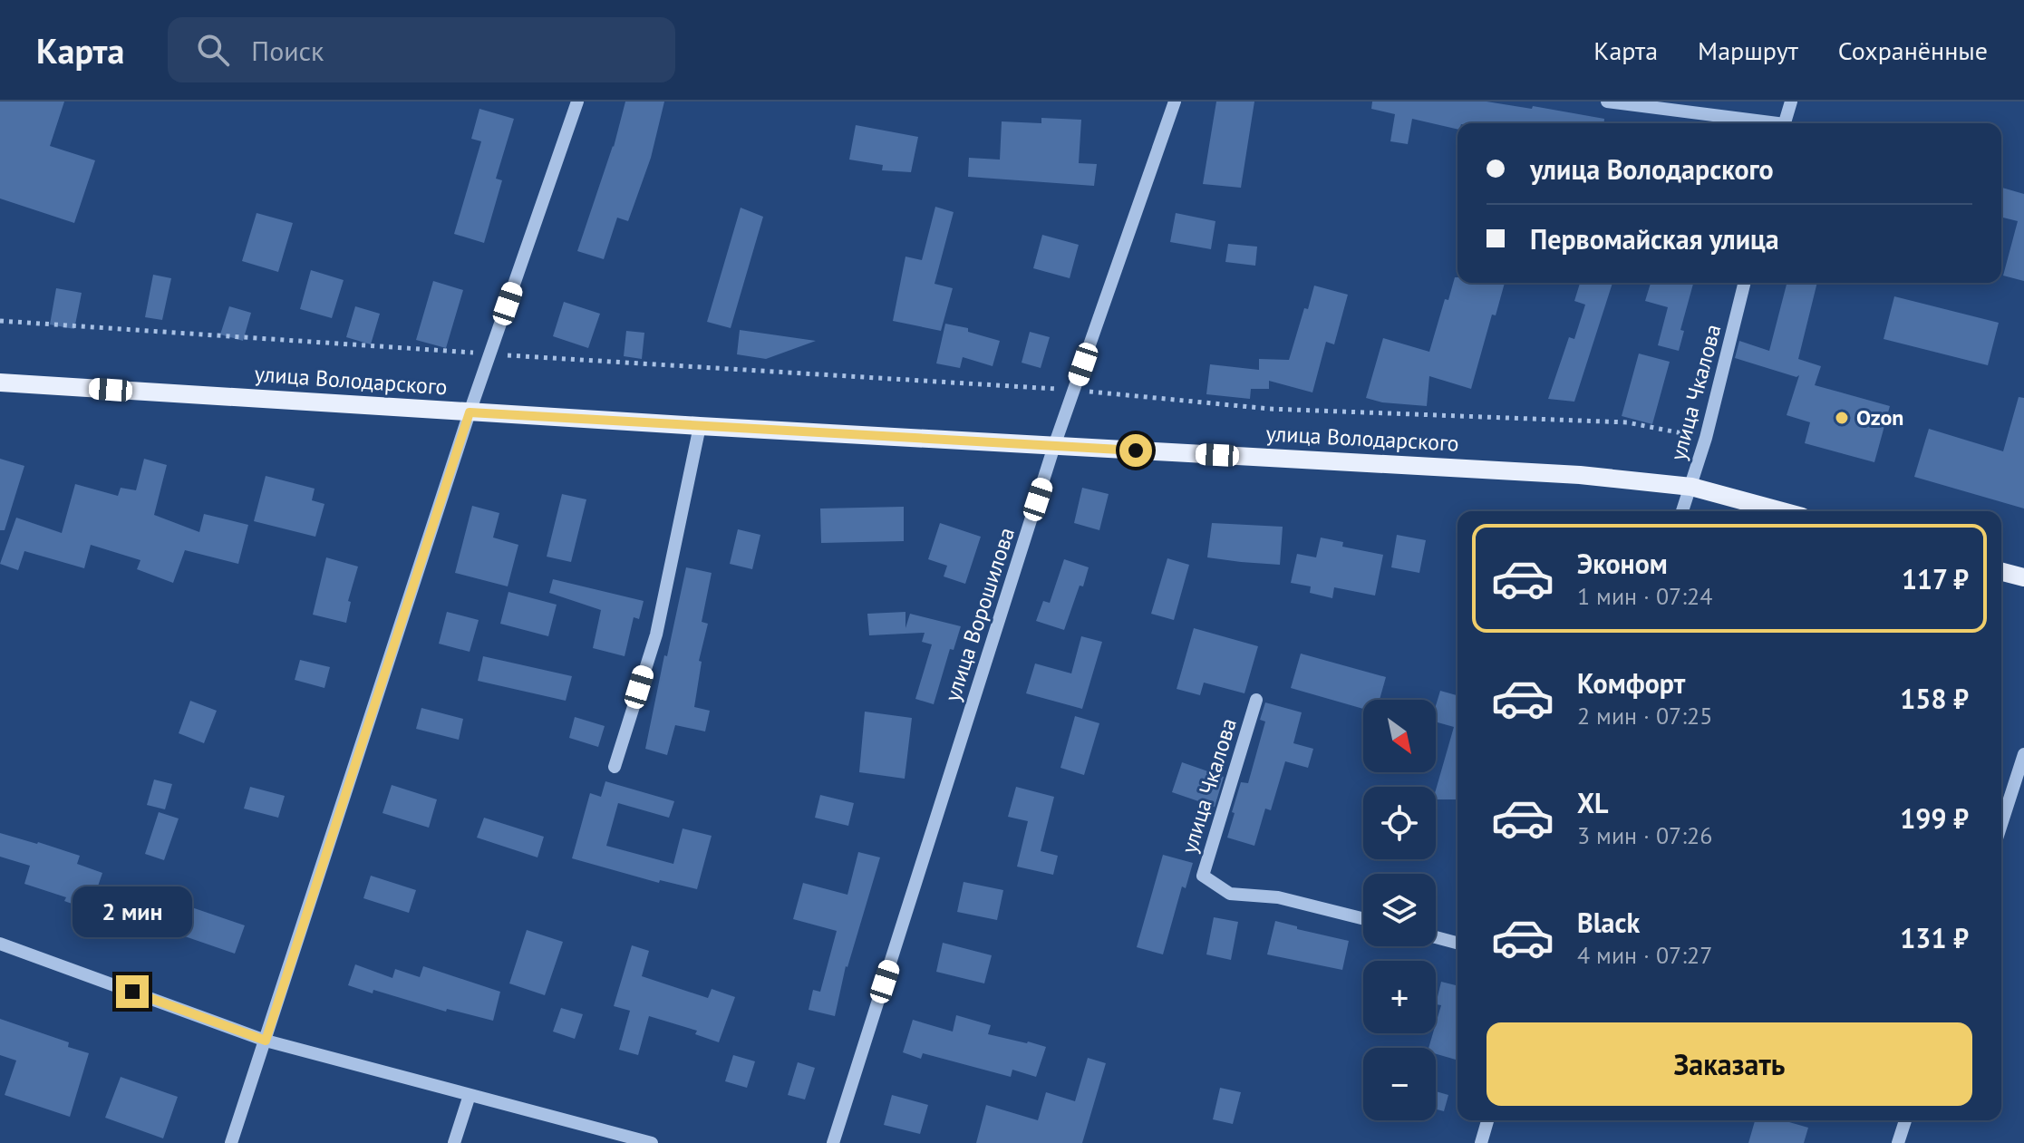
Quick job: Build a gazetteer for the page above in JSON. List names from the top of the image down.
{
  "streets": {
    "main road": ["улица Володарского"],
    "street": ["улица Чкалова", "улица Ворошилова"]
  },
  "crossings": [
    ["улица Володарского", "улица Чкалова"],
    ["улица Володарского", "улица Ворошилова"]
  ],
  "places": ["Ozon"],
  "north": "bottom right",
  "page": {
    "header": "Карта",
    "search": "Поиск",
    "nav": ["Карта", "Маршрут", "Сохранённые"],
    "banner": ["улица Володарского", "Первомайская улица"],
    "list": [
      {
        "name": "Эконом",
        "note": "1 мин · 07:24",
        "value": "117 ₽"
      },
      {
        "name": "Комфорт",
        "note": "2 мин · 07:25",
        "value": "158 ₽"
      },
      {
        "name": "XL",
        "note": "3 мин · 07:26",
        "value": "199 ₽"
      },
      {
        "name": "Black",
        "note": "4 мин · 07:27",
        "value": "131 ₽"
      }
    ],
    "map_buttons": ["+", "−"],
    "bubble": "2 мин",
    "buttons": "Заказать"
  }
}
